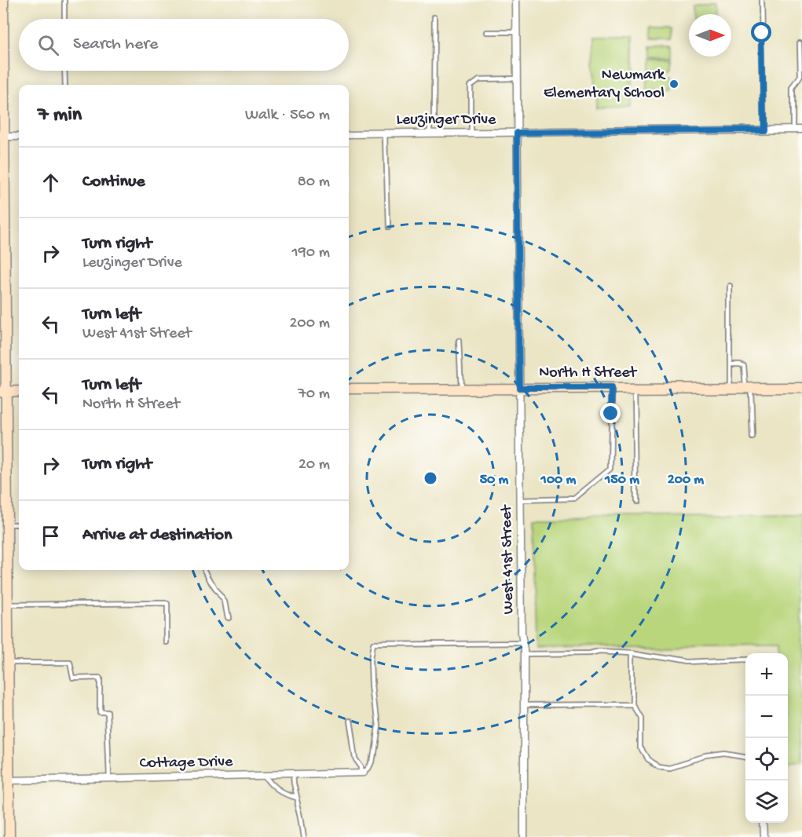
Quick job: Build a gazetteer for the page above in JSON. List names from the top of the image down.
{
  "streets": {
    "main road": ["North H Street"],
    "street": ["Leuzinger Drive", "West 41st Street", "Cottage Drive"]
  },
  "crossings": [
    ["Leuzinger Drive", "West 41st Street"],
    ["North H Street", "West 41st Street"]
  ],
  "places": ["Newmark Elementary School"],
  "north": "right",
  "page": {
    "search": "Search here",
    "heading": ["7 min", "Walk · 560 m"],
    "list": [
      ["Continue", "80 m"],
      ["Turn right", "Leuzinger Drive", "190 m"],
      ["Turn left", "West 41st Street", "200 m"],
      ["Turn left", "North H Street", "70 m"],
      ["Turn right", "20 m"],
      "Arrive at destination"
    ],
    "map_buttons": ["+", "−"]
  },
  "rings": [
    "50 m",
    "100 m",
    "150 m",
    "200 m"
  ]
}
